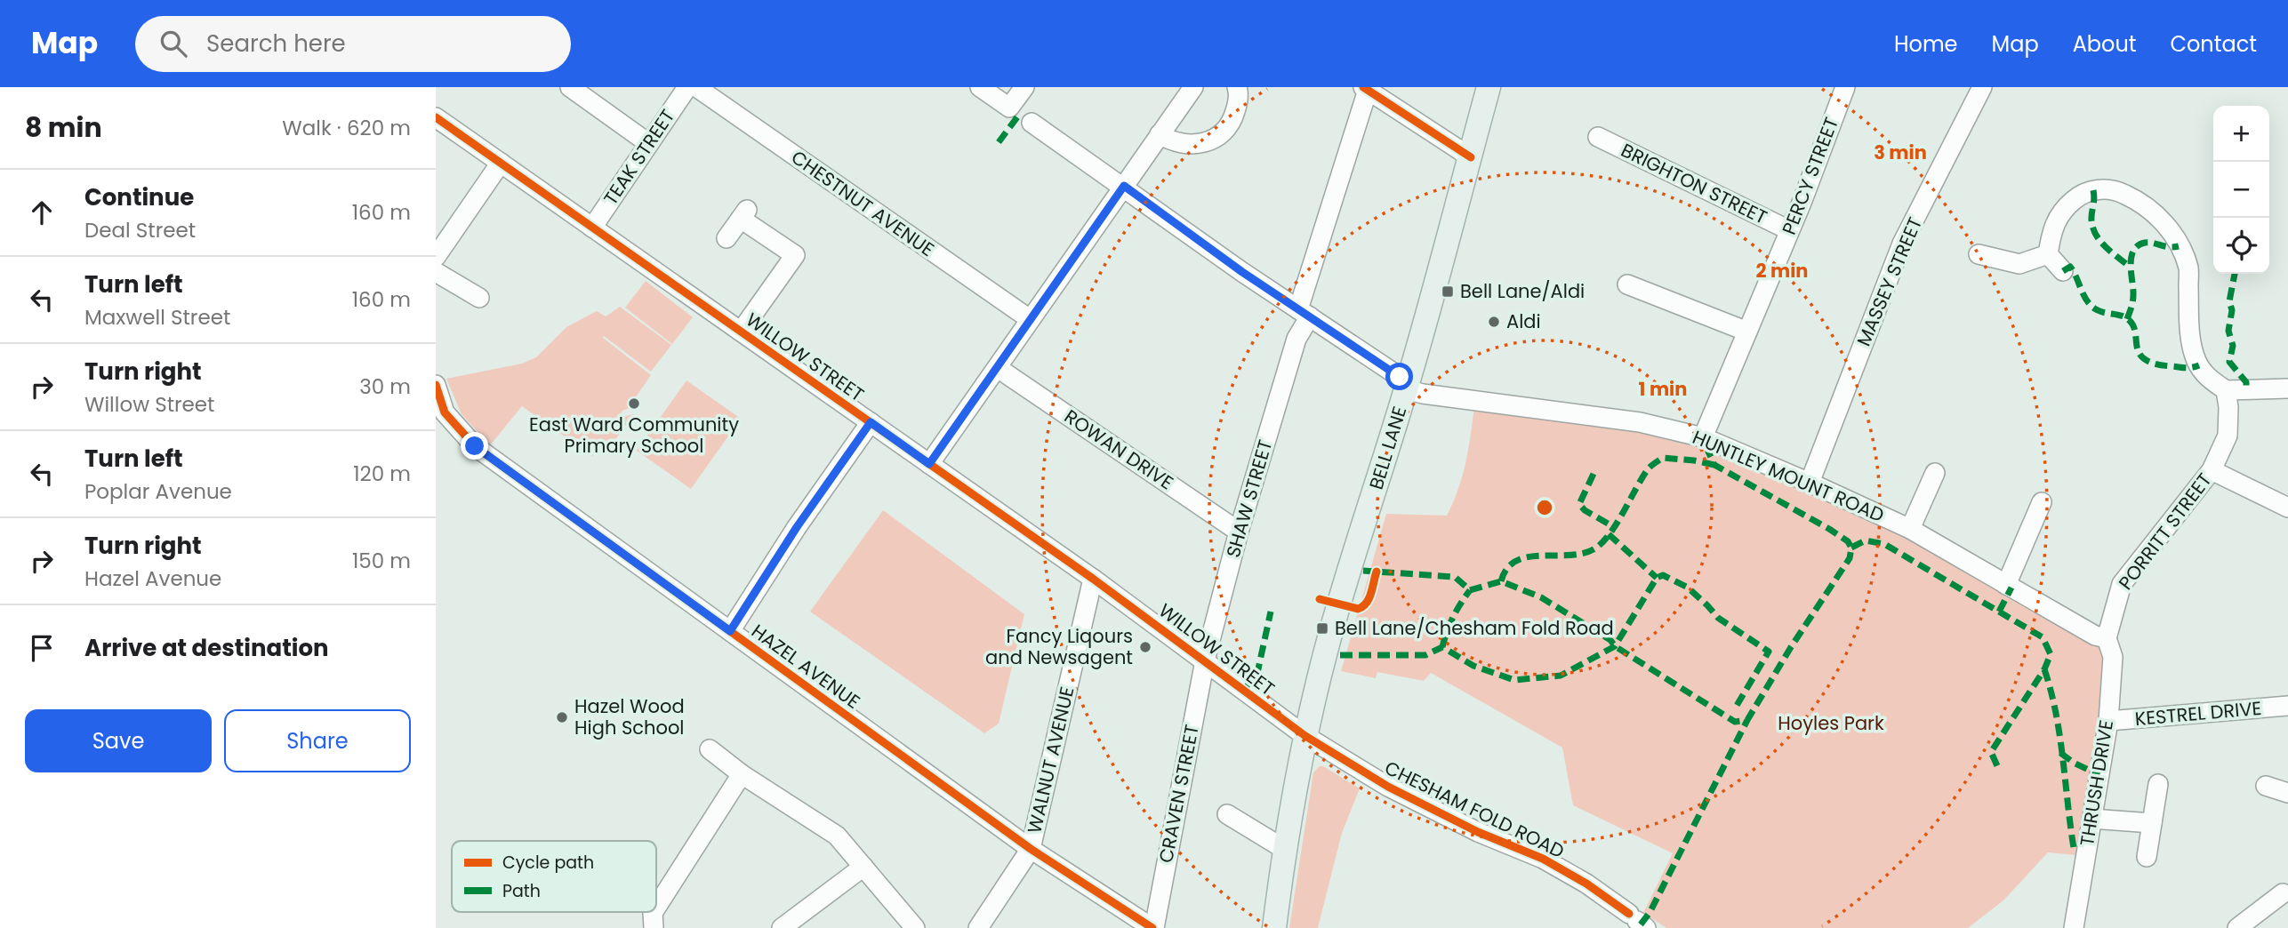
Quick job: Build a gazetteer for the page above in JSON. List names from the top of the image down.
{
  "streets": {
    "main road": ["BELL LANE"],
    "street": [
      "TEAK STREET",
      "PERCY STREET",
      "BRIGHTON STREET",
      "CHESTNUT AVENUE",
      "MASSEY STREET",
      "WILLOW STREET",
      "ROWAN DRIVE",
      "HUNTLEY MOUNT ROAD",
      "SHAW STREET",
      "PORRITT STREET",
      "HAZEL AVENUE",
      "KESTREL DRIVE",
      "WALNUT AVENUE",
      "THRUSH DRIVE",
      "CRAVEN STREET",
      "CHESHAM FOLD ROAD"
    ]
  },
  "crossings": [
    ["TEAK STREET", "WILLOW STREET"],
    ["PERCY STREET", "BRIGHTON STREET"],
    ["PERCY STREET", "HUNTLEY MOUNT ROAD"],
    ["MASSEY STREET", "HUNTLEY MOUNT ROAD"],
    ["WILLOW STREET", "BELL LANE"],
    ["WILLOW STREET", "SHAW STREET"],
    ["WILLOW STREET", "WALNUT AVENUE"],
    ["WILLOW STREET", "CRAVEN STREET"],
    ["WILLOW STREET", "CHESHAM FOLD ROAD"],
    ["BELL LANE", "HUNTLEY MOUNT ROAD"],
    ["BELL LANE", "CHESHAM FOLD ROAD"],
    ["ROWAN DRIVE", "SHAW STREET"],
    ["HUNTLEY MOUNT ROAD", "SHAW STREET"],
    ["HUNTLEY MOUNT ROAD", "PORRITT STREET"],
    ["HUNTLEY MOUNT ROAD", "THRUSH DRIVE"],
    ["SHAW STREET", "CRAVEN STREET"],
    ["PORRITT STREET", "THRUSH DRIVE"],
    ["HAZEL AVENUE", "WALNUT AVENUE"],
    ["HAZEL AVENUE", "CRAVEN STREET"],
    ["KESTREL DRIVE", "THRUSH DRIVE"]
  ],
  "parks": ["Hoyles Park"],
  "places": {
    "transit": ["Bell Lane/Aldi", "Bell Lane/Chesham Fold Road"],
    "other": [
      "Aldi",
      "East Ward Community Primary School",
      "Fancy Liqours and Newsagent",
      "Hazel Wood High School"
    ]
  },
  "legend": ["Cycle path", "Path"],
  "page": {
    "header": "Map",
    "search": "Search here",
    "nav": [
      "Home",
      "Map",
      "About",
      "Contact"
    ],
    "heading": ["8 min", "Walk · 620 m"],
    "map_buttons": ["+", "−"],
    "list": [
      ["Continue", "Deal Street", "160 m"],
      ["Turn left", "Maxwell Street", "160 m"],
      ["Turn right", "Willow Street", "30 m"],
      ["Turn left", "Poplar Avenue", "120 m"],
      ["Turn right", "Hazel Avenue", "150 m"],
      "Arrive at destination"
    ],
    "buttons": ["Save", "Share"]
  },
  "rings": ["3 min", "2 min", "1 min"]
}
